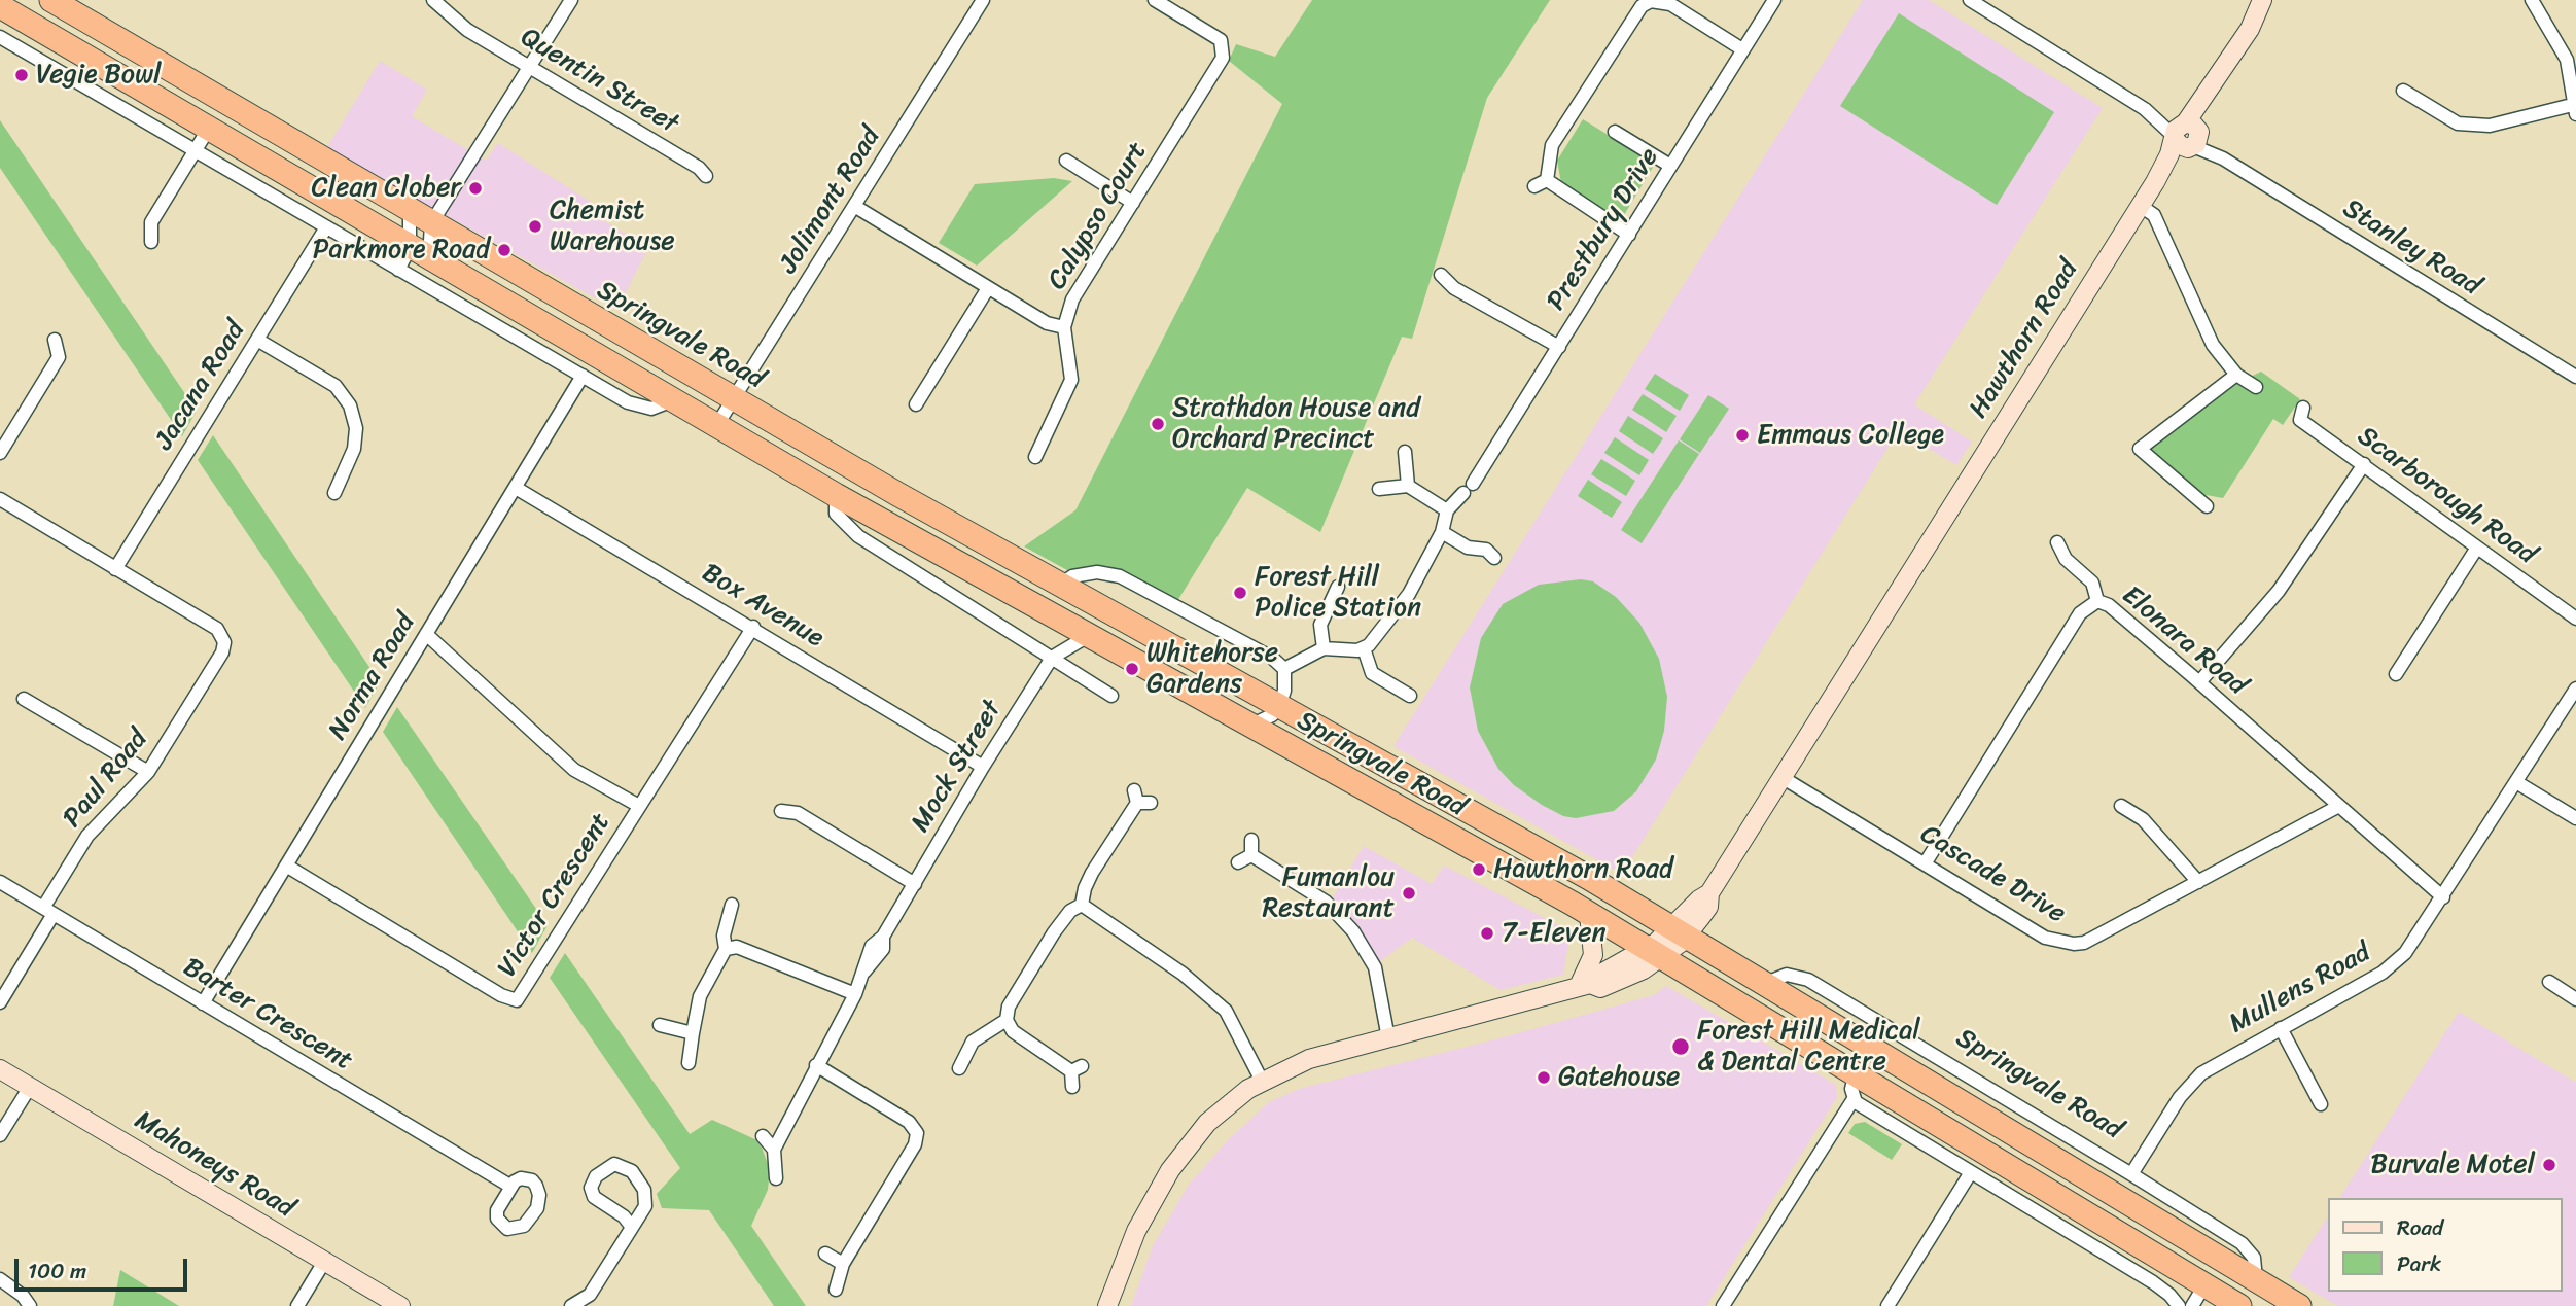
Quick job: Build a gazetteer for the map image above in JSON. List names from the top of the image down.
{
  "streets": {
    "highway": ["Springvale Road"],
    "main road": ["Hawthorn Road", "Mahoneys Road"],
    "street": [
      "Quentin Street",
      "Jolimont Road",
      "Calypso Court",
      "Prestbury Drive",
      "Stanley Road",
      "Jacana Road",
      "Scarborough Road",
      "Box Avenue",
      "Elonara Road",
      "Norma Road",
      "Mock Street",
      "Paul Road",
      "Cascade Drive",
      "Victor Crescent",
      "Mullens Road",
      "Barter Crescent"
    ]
  },
  "crossings": [
    ["Jolimont Road", "Springvale Road"],
    ["Stanley Road", "Hawthorn Road"],
    ["Springvale Road", "Hawthorn Road"],
    ["Springvale Road", "Mock Street"],
    ["Springvale Road", "Mullens Road"],
    ["Hawthorn Road", "Cascade Drive"],
    ["Jacana Road", "Paul Road"],
    ["Box Avenue", "Norma Road"],
    ["Box Avenue", "Mock Street"],
    ["Box Avenue", "Victor Crescent"],
    ["Elonara Road", "Cascade Drive"],
    ["Elonara Road", "Mullens Road"],
    ["Norma Road", "Victor Crescent"],
    ["Norma Road", "Barter Crescent"],
    ["Paul Road", "Barter Crescent"]
  ],
  "places": [
    "Vegie Bowl",
    "Clean Clober",
    "Chemist Warehouse",
    "Parkmore Road",
    "Strathdon House and Orchard Precinct",
    "Emmaus College",
    "Forest Hill Police Station",
    "Whitehorse Gardens",
    "Hawthorn Road",
    "Fumanlou Restaurant",
    "7-Eleven",
    "Forest Hill Medical & Dental Centre",
    "Gatehouse",
    "Burvale Motel"
  ],
  "legend": ["Road", "Park"],
  "scale_bar": "100 m"
}
